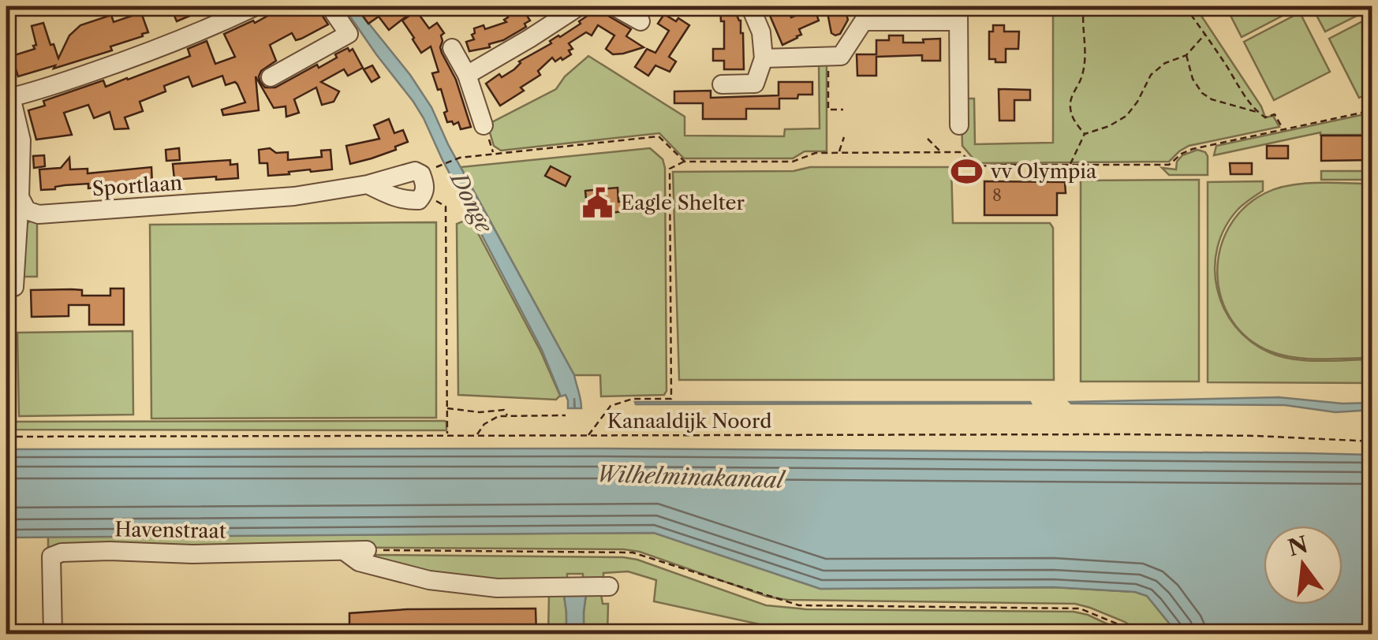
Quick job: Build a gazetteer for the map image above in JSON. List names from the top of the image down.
{
  "streets": {
    "street": ["Sportlaan", "Havenstraat"],
    "path": ["Kanaaldijk Noord"]
  },
  "water": ["Donge", "Wilhelminakanaal"],
  "places": {
    "sports": ["vv Olympia"],
    "public building": ["Eagle Shelter"]
  },
  "house_numbers": ["8"],
  "north": "top"
}
